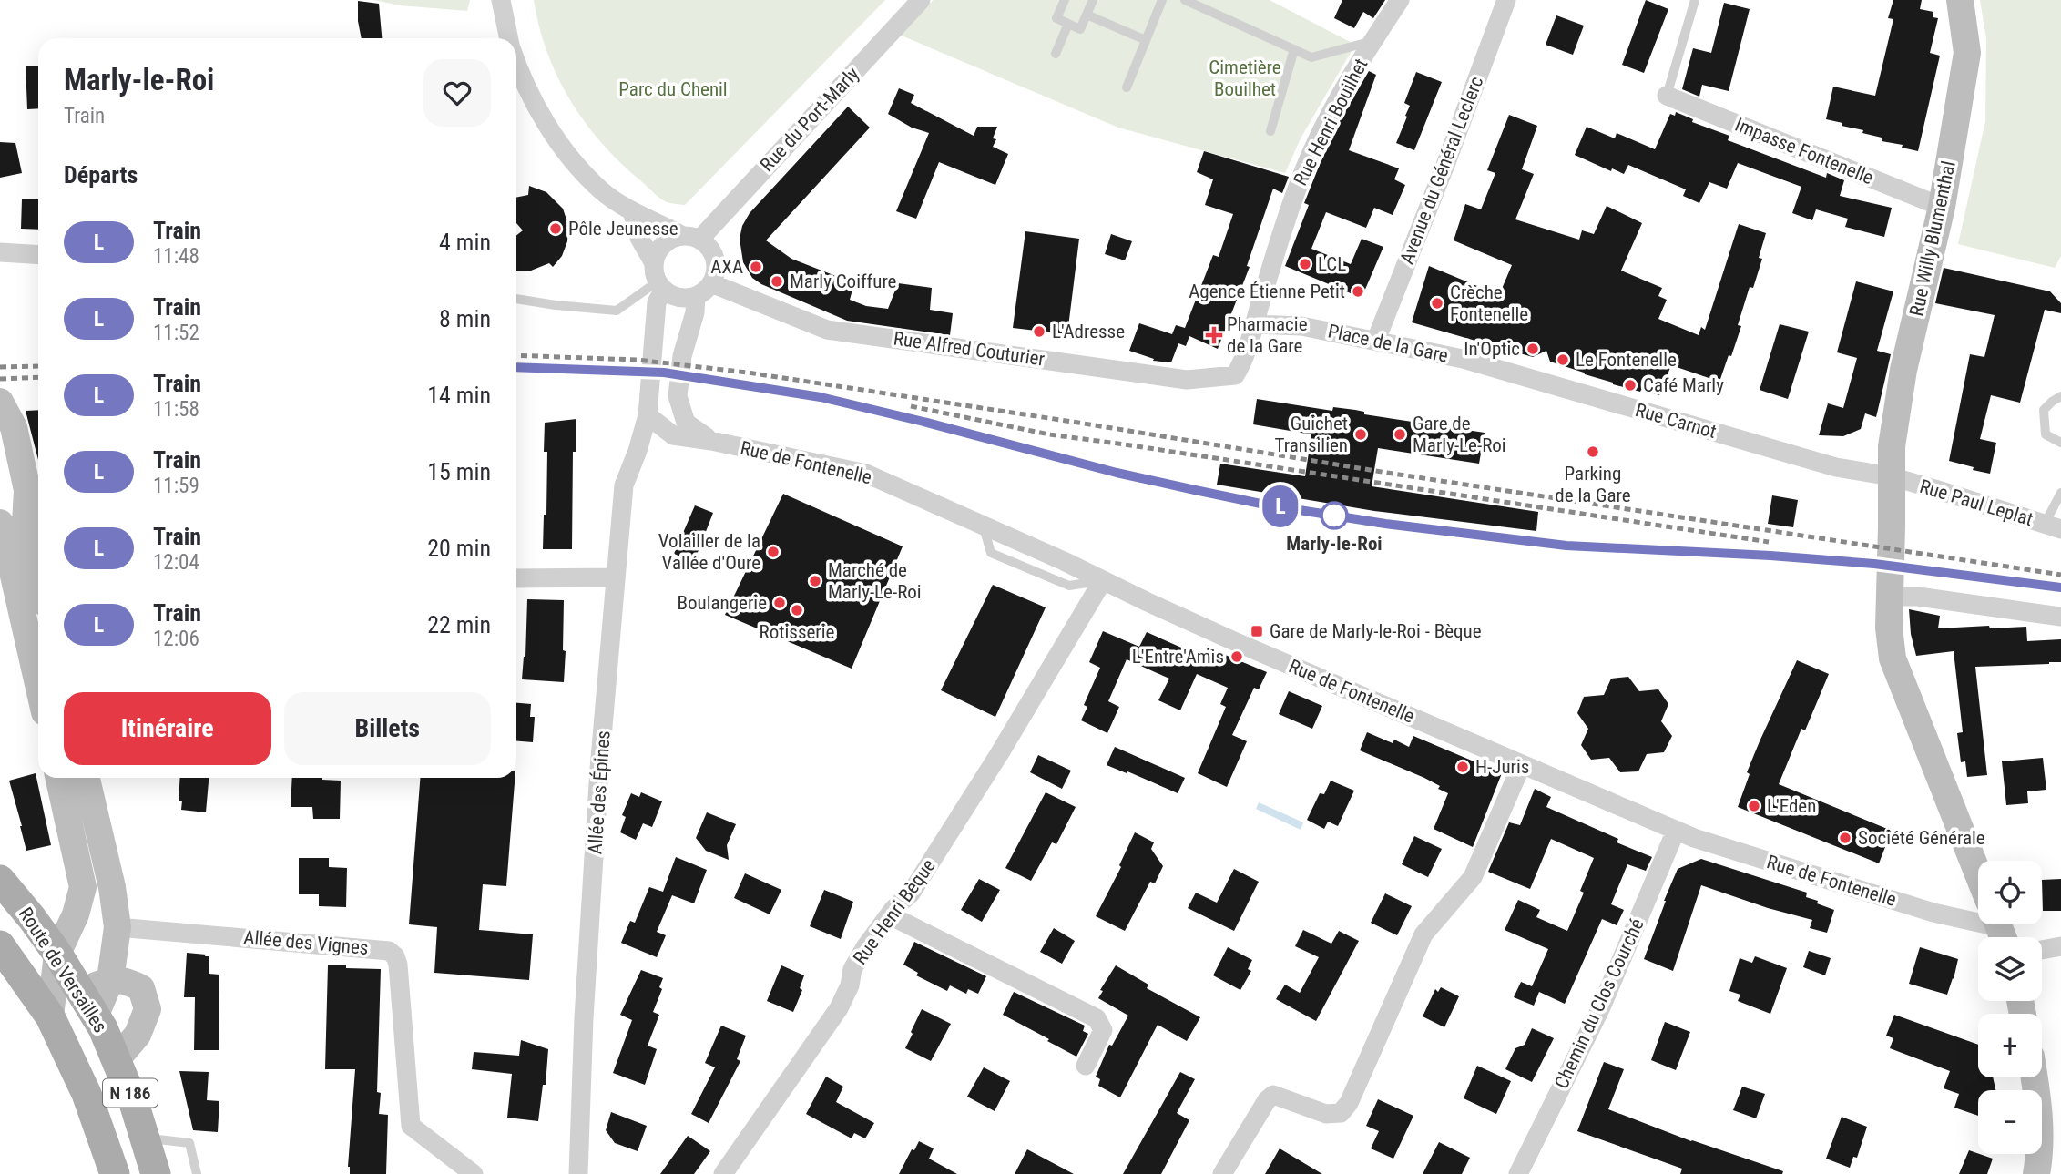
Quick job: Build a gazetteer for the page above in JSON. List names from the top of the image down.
{
  "streets": {
    "main road": ["Rue Willy Blumenthal", "Route de Versailles", "N 186"],
    "street": [
      "Rue du Port-Marly",
      "Rue Henri Bouilhet",
      "Impasse Fontenelle",
      "Avenue du Général Leclerc",
      "Place de la Gare",
      "Rue Alfred Couturier",
      "Rue Carnot",
      "Rue de Fontenelle",
      "Rue Paul Leplat",
      "Allée des Épines",
      "Rue Henri Bèque",
      "Allée des Vignes",
      "Chemin du Clos Courché"
    ]
  },
  "crossings": [
    ["Rue du Port-Marly", "Rue Alfred Couturier"],
    ["Rue du Port-Marly", "Allée des Épines"],
    ["Rue Henri Bouilhet", "Place de la Gare"],
    ["Rue Henri Bouilhet", "Rue Alfred Couturier"],
    ["Impasse Fontenelle", "Rue Willy Blumenthal"],
    ["Avenue du Général Leclerc", "Place de la Gare"],
    ["Rue Willy Blumenthal", "Rue Carnot"],
    ["Rue Willy Blumenthal", "Rue Paul Leplat"],
    ["Place de la Gare", "Rue Alfred Couturier"],
    ["Place de la Gare", "Rue Carnot"],
    ["Rue Alfred Couturier", "Allée des Épines"],
    ["Rue Carnot", "Rue Paul Leplat"],
    ["Rue de Fontenelle", "Allée des Épines"],
    ["Rue de Fontenelle", "Rue Henri Bèque"],
    ["Rue de Fontenelle", "Chemin du Clos Courché"]
  ],
  "parks": ["Cimetière Bouilhet", "Parc du Chenil"],
  "places": {
    "other": [
      "Pôle Jeunesse",
      "LCL",
      "AXA",
      "Marly Coiffure",
      "Agence Étienne Petit",
      "Crèche Fontenelle",
      "L'Adresse",
      "In'Optic",
      "Le Fontenelle",
      "Café Marly",
      "Guichet Transilien",
      "Gare de Marly-Le-Roi",
      "Parking de la Gare",
      "Marly-le-Roi",
      "Volailler de la Vallée d'Oure",
      "Marché de Marly-Le-Roi",
      "Boulangerie",
      "Rotisserie",
      "L'Entre'Amis",
      "H-Juris",
      "L'Eden",
      "Société Générale"
    ],
    "health": ["Pharmacie de la Gare"],
    "transit": ["Gare de Marly-le-Roi - Bèque"]
  },
  "page": {
    "on_map": "L",
    "heading": [
      ["Marly-le-Roi", "Train"],
      "Départs"
    ],
    "list": [
      {
        "mark": "L",
        "name": "Train",
        "note": "11:48",
        "value": "4 min"
      },
      {
        "mark": "L",
        "name": "Train",
        "note": "11:52",
        "value": "8 min"
      },
      {
        "mark": "L",
        "name": "Train",
        "note": "11:58",
        "value": "14 min"
      },
      {
        "mark": "L",
        "name": "Train",
        "note": "11:59",
        "value": "15 min"
      },
      {
        "mark": "L",
        "name": "Train",
        "note": "12:04",
        "value": "20 min"
      },
      {
        "mark": "L",
        "name": "Train",
        "note": "12:06",
        "value": "22 min"
      }
    ],
    "buttons": ["Itinéraire", "Billets"],
    "map_buttons": ["+", "−"]
  }
}
